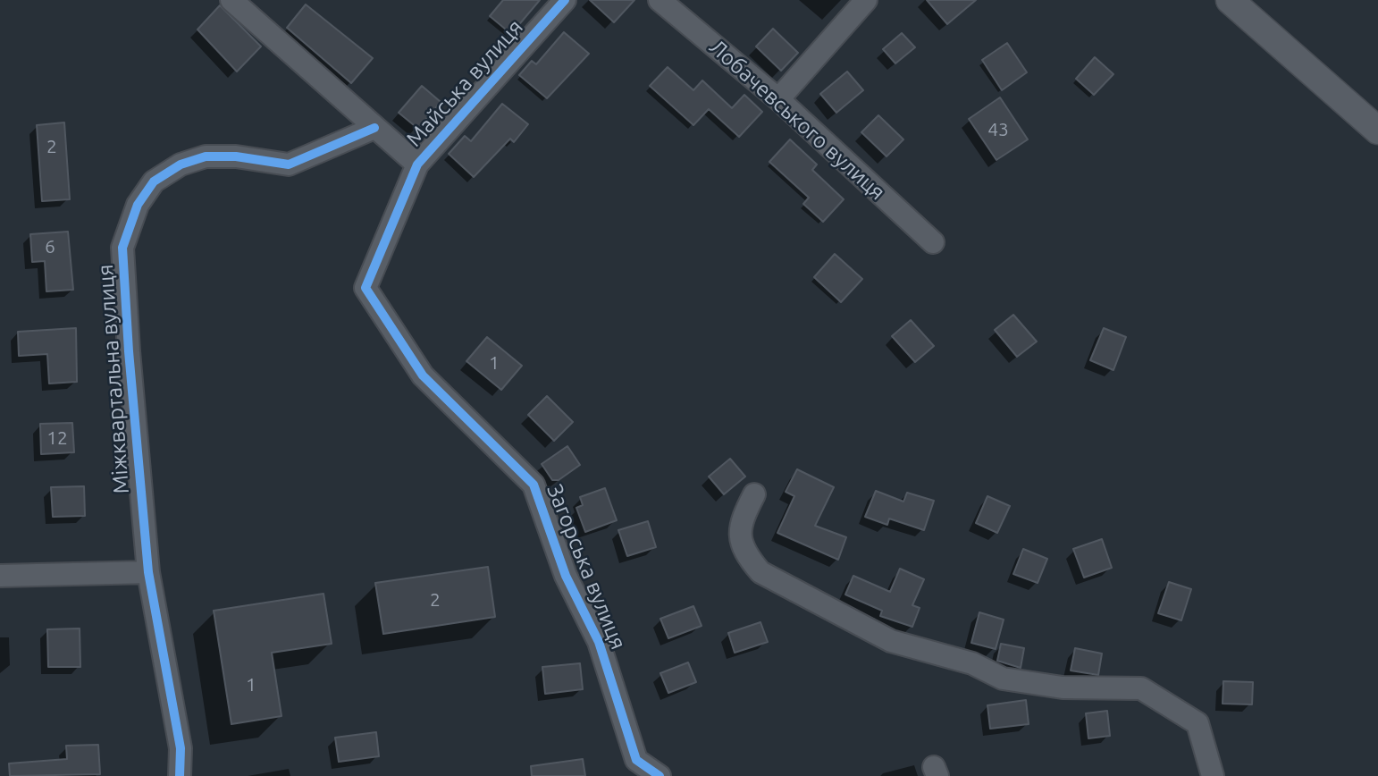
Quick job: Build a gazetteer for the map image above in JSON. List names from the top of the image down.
{
  "streets": {
    "street": [
      "Майська вулиця",
      "Лобачевського вулиця",
      "Міжквартальна вулиця",
      "Загорська вулиця"
    ]
  },
  "crossings": [
    ["Майська вулиця", "Загорська вулиця"]
  ],
  "house_numbers": [
    "43",
    "2",
    "6",
    "1",
    "12",
    "2",
    "1"
  ]
}
